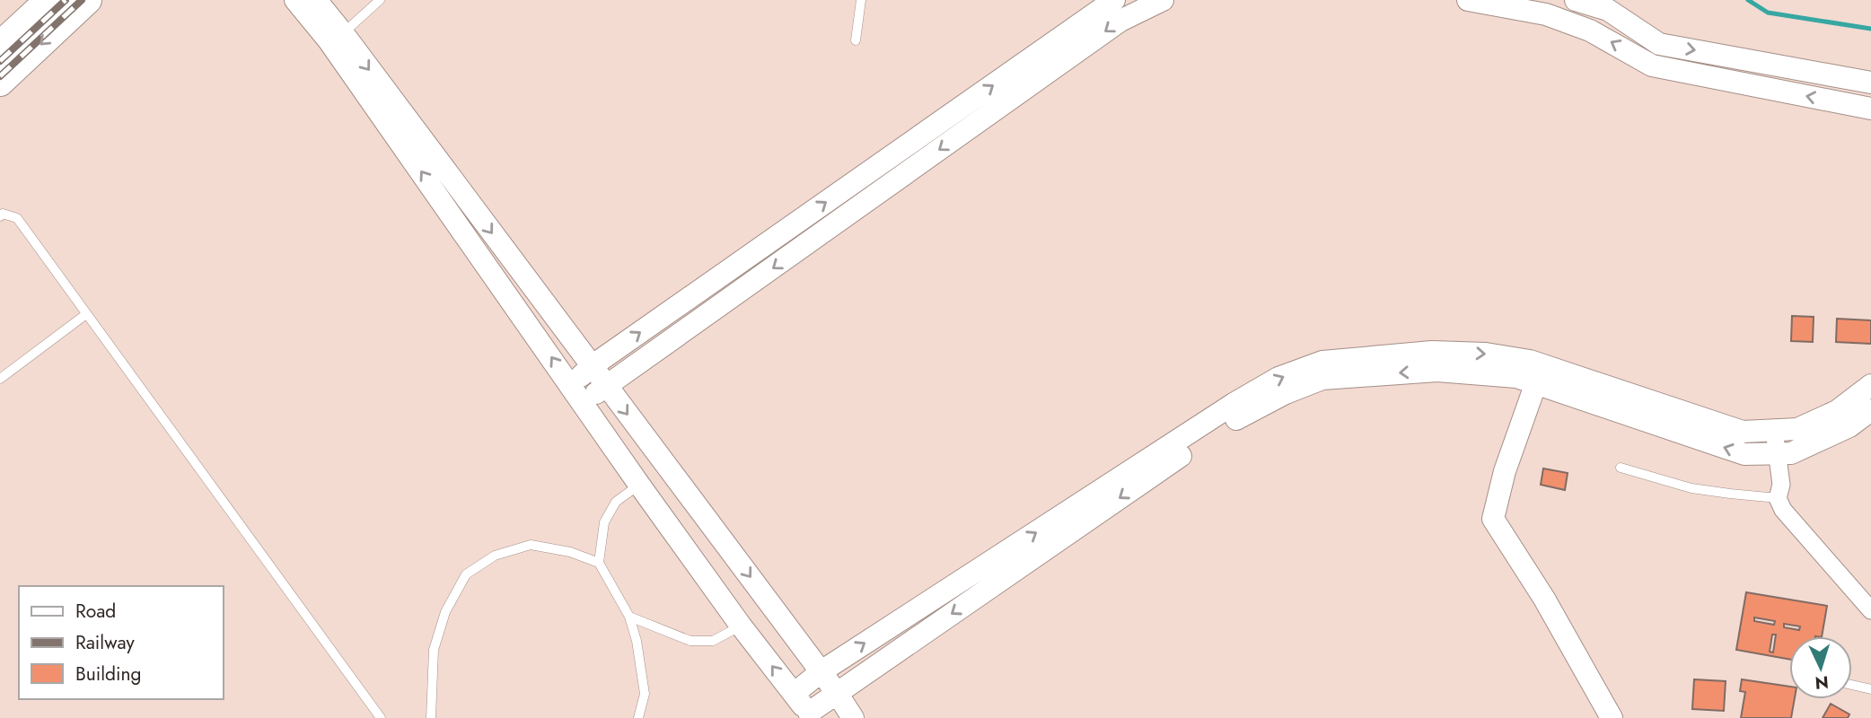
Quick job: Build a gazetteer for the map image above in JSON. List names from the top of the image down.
{
  "legend": ["Road", "Railway", "Building"],
  "north": "bottom"
}
